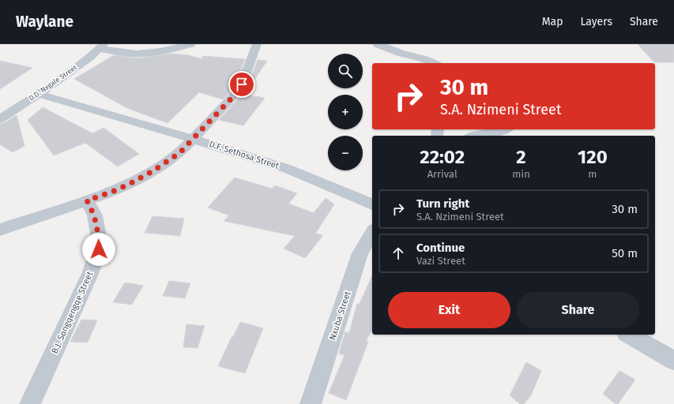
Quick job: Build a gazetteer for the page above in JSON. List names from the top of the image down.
{
  "streets": {
    "street": [
      "D.D. Nxgale Street",
      "D.F. Sethosa Street",
      "B.J. Songqengqe Street",
      "Nxuba Street"
    ]
  },
  "crossings": [
    ["D.D. Nxgale Street", "D.F. Sethosa Street"]
  ],
  "page": {
    "header": "Waylane",
    "nav": ["Map", "Layers", "Share"],
    "map_buttons": ["+", "−"],
    "turn": ["30 m", "S.A. Nzimeni Street"],
    "eta": [
      "22:02",
      "Arrival",
      "2",
      "min",
      "120",
      "m"
    ],
    "list": [
      {
        "name": "Turn right",
        "note": "S.A. Nzimeni Street",
        "value": "30 m"
      },
      {
        "name": "Continue",
        "note": "Vazi Street",
        "value": "50 m"
      }
    ],
    "buttons": ["Exit", "Share"]
  }
}
